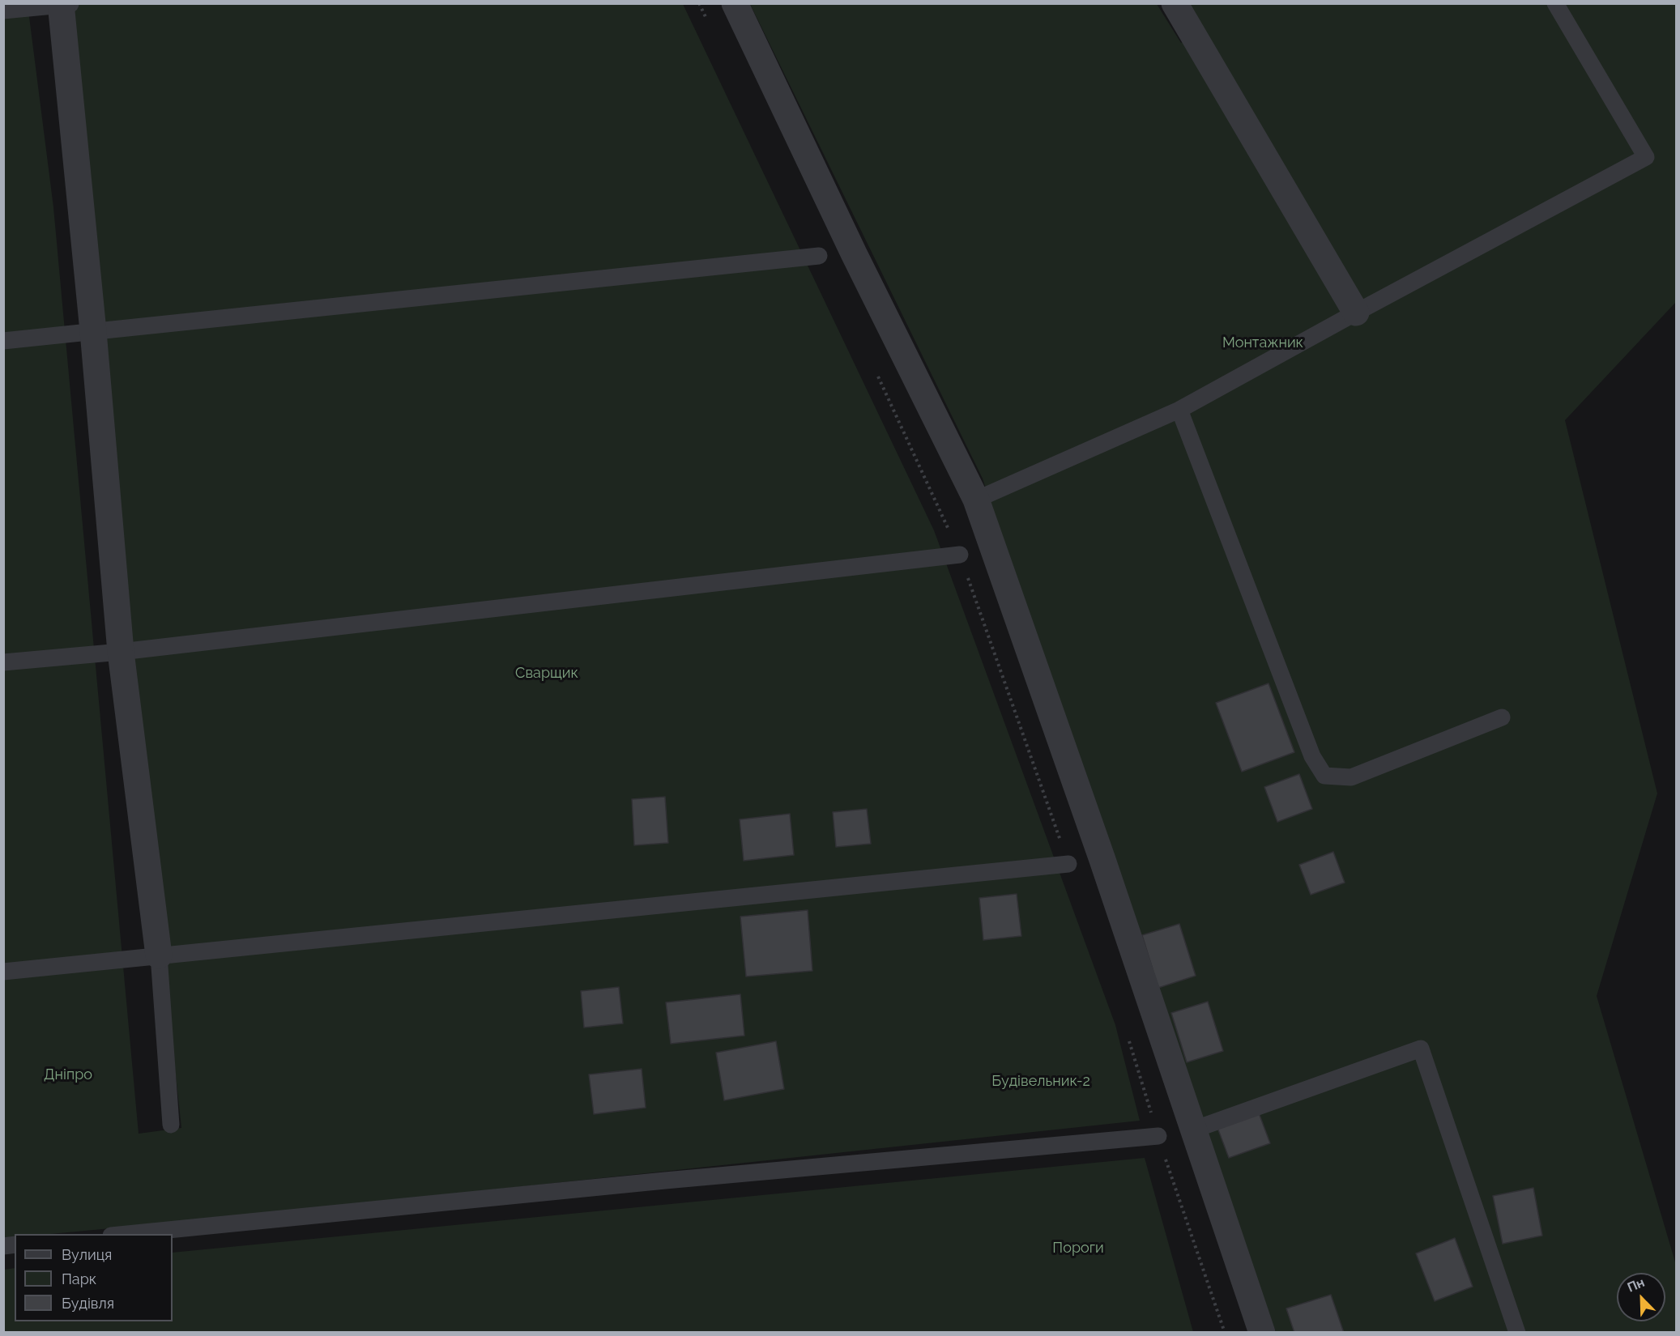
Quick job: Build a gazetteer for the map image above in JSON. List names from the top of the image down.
{
  "parks": [
    "Монтажник",
    "Сварщик",
    "Дніпро",
    "Будівельник-2",
    "Пороги"
  ],
  "legend": ["Вулиця", "Парк", "Будівля"],
  "north": "top left"
}
